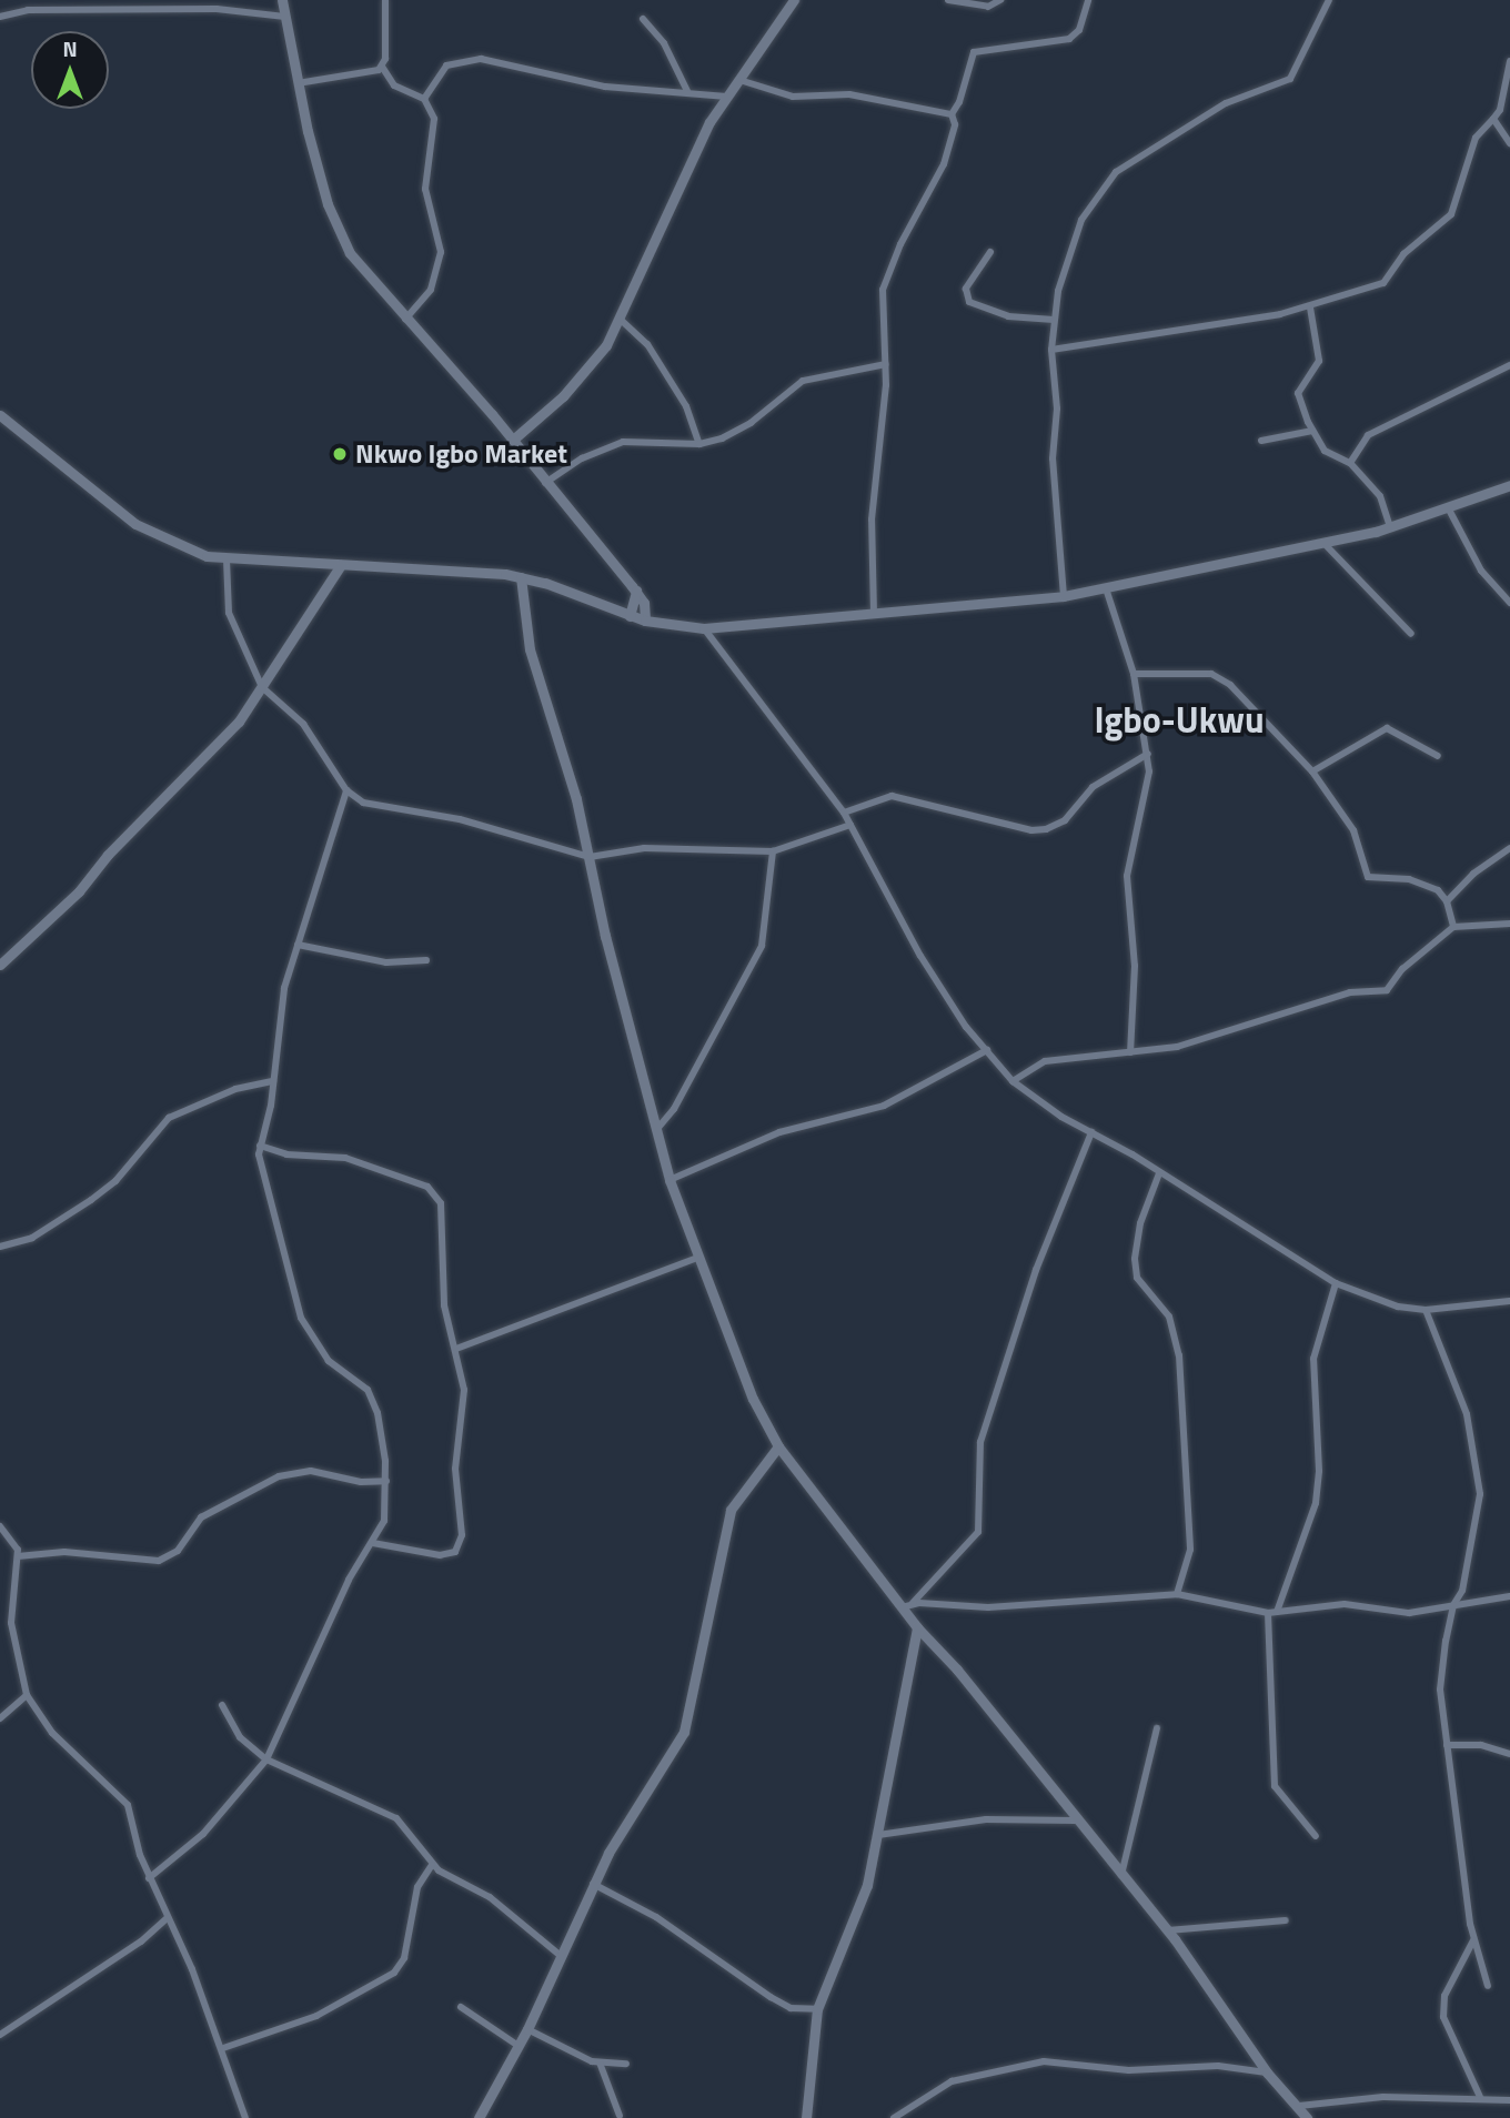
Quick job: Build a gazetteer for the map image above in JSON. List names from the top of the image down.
{
  "districts": ["Igbo-Ukwu"],
  "places": ["Nkwo Igbo Market"],
  "north": "top"
}
